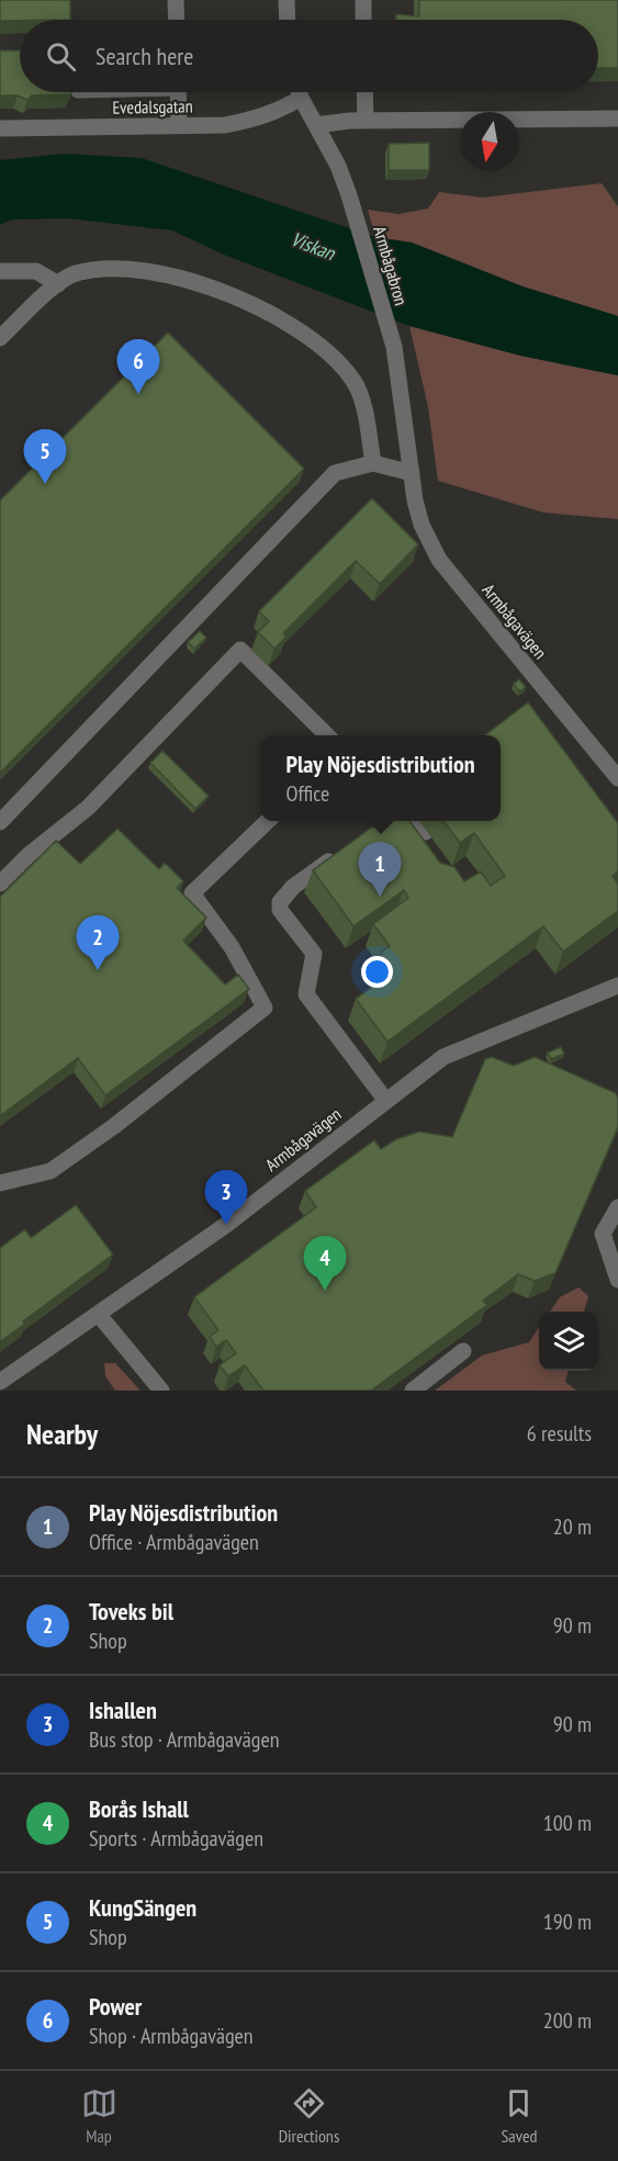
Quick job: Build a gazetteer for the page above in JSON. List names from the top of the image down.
{
  "streets": {
    "street": ["Evedalsgatan", "Armbågabron", "Armbågavägen"]
  },
  "crossings": [
    ["Armbågabron", "Armbågavägen"]
  ],
  "water": ["Viskan"],
  "north": "bottom",
  "page": {
    "search": "Search here",
    "pins": [
      "6",
      "5",
      "1",
      "2",
      "3",
      "4"
    ],
    "popup": ["Play Nöjesdistribution", "Office"],
    "heading": ["Nearby", "6 results"],
    "list": [
      {
        "mark": "1",
        "name": "Play Nöjesdistribution",
        "note": "Office · Armbågavägen",
        "value": "20 m"
      },
      {
        "mark": "2",
        "name": "Toveks bil",
        "note": "Shop",
        "value": "90 m"
      },
      {
        "mark": "3",
        "name": "Ishallen",
        "note": "Bus stop · Armbågavägen",
        "value": "90 m"
      },
      {
        "mark": "4",
        "name": "Borås Ishall",
        "note": "Sports · Armbågavägen",
        "value": "100 m"
      },
      {
        "mark": "5",
        "name": "KungSängen",
        "note": "Shop",
        "value": "190 m"
      },
      {
        "mark": "6",
        "name": "Power",
        "note": "Shop · Armbågavägen",
        "value": "200 m"
      }
    ],
    "nav": ["Map", "Directions", "Saved"]
  }
}
